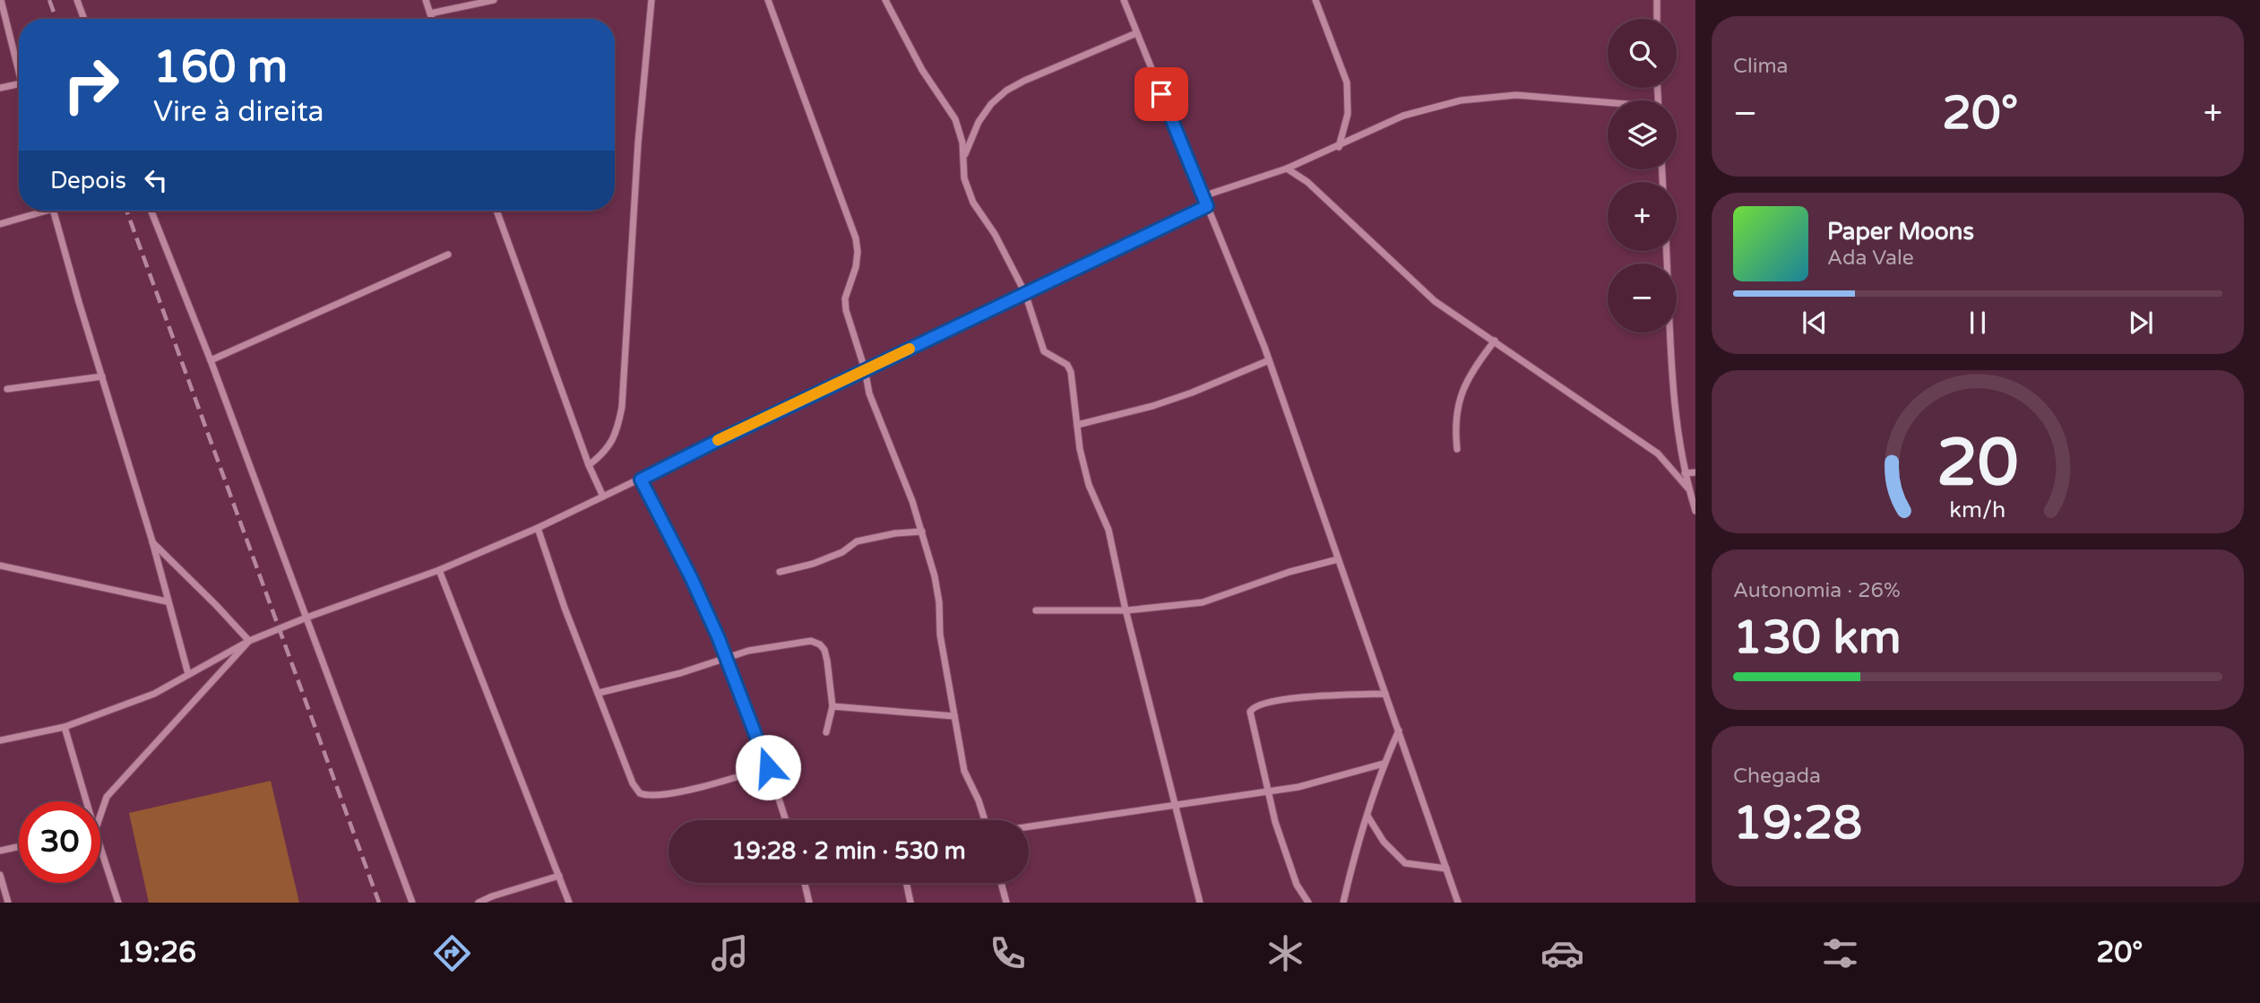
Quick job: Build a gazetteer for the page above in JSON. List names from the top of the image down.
{
  "page": {
    "tile": [
      "Clima",
      ["Autonomia · 26%", "130 km"],
      ["Chegada", "19:28"]
    ],
    "map_buttons": ["+", "−"],
    "turn": ["160 m", "Vire à direita"],
    "heat": ["−", "20°", "+"],
    "then": "Depois",
    "song": ["Paper Moons", "Ada Vale"],
    "limit": "30",
    "trip": "19:28 · 2 min · 530 m",
    "tabs": ["19:26", "20°"],
    "gauge": ["20", "km/h"]
  }
}
